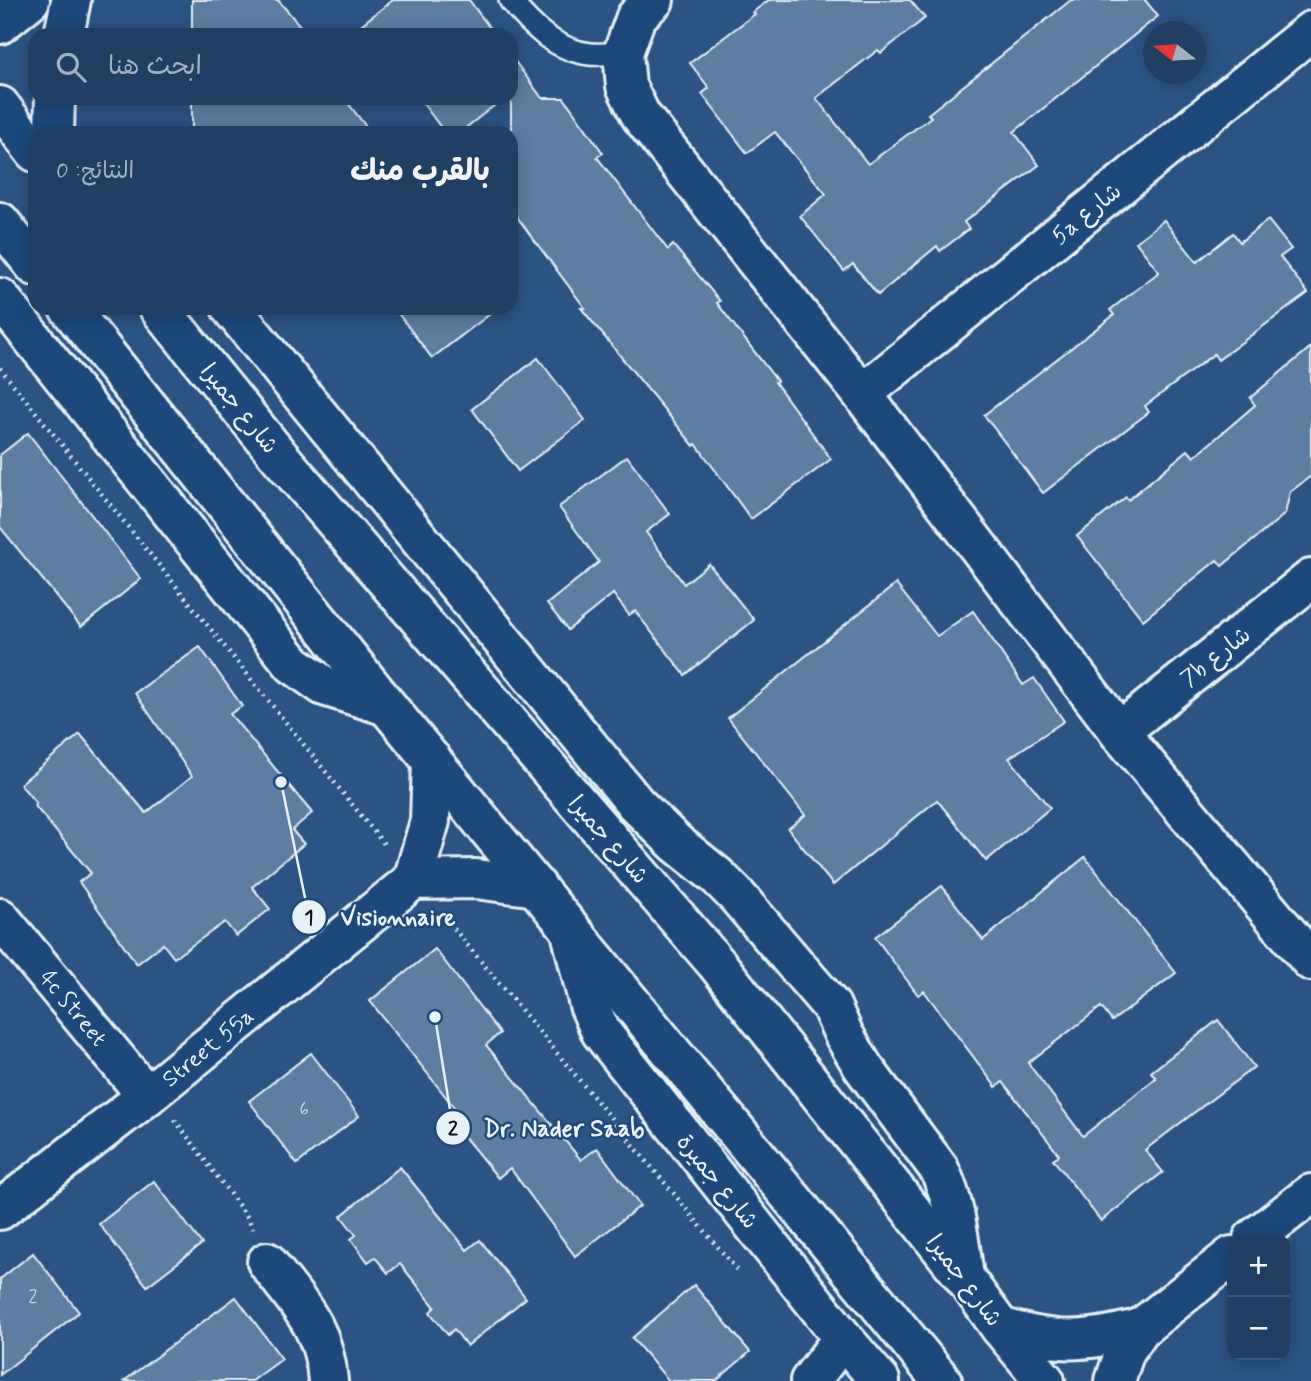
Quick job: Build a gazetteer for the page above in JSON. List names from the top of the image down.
{
  "streets": {
    "street": [
      "5a شارع",
      "شارع جميرا",
      "7b شارع",
      "4c Street",
      "Street 55a",
      "شارع جميرة"
    ]
  },
  "crossings": [
    ["4c Street", "Street 55a"]
  ],
  "places": ["Visionnaire", "Dr. Nader Saab"],
  "house_numbers": ["6", "2"],
  "north": "left",
  "page": {
    "search": "ابحث هنا",
    "heading": ["بالقرب منك", "النتائج: 0"],
    "map_buttons": ["+", "−"]
  }
}
